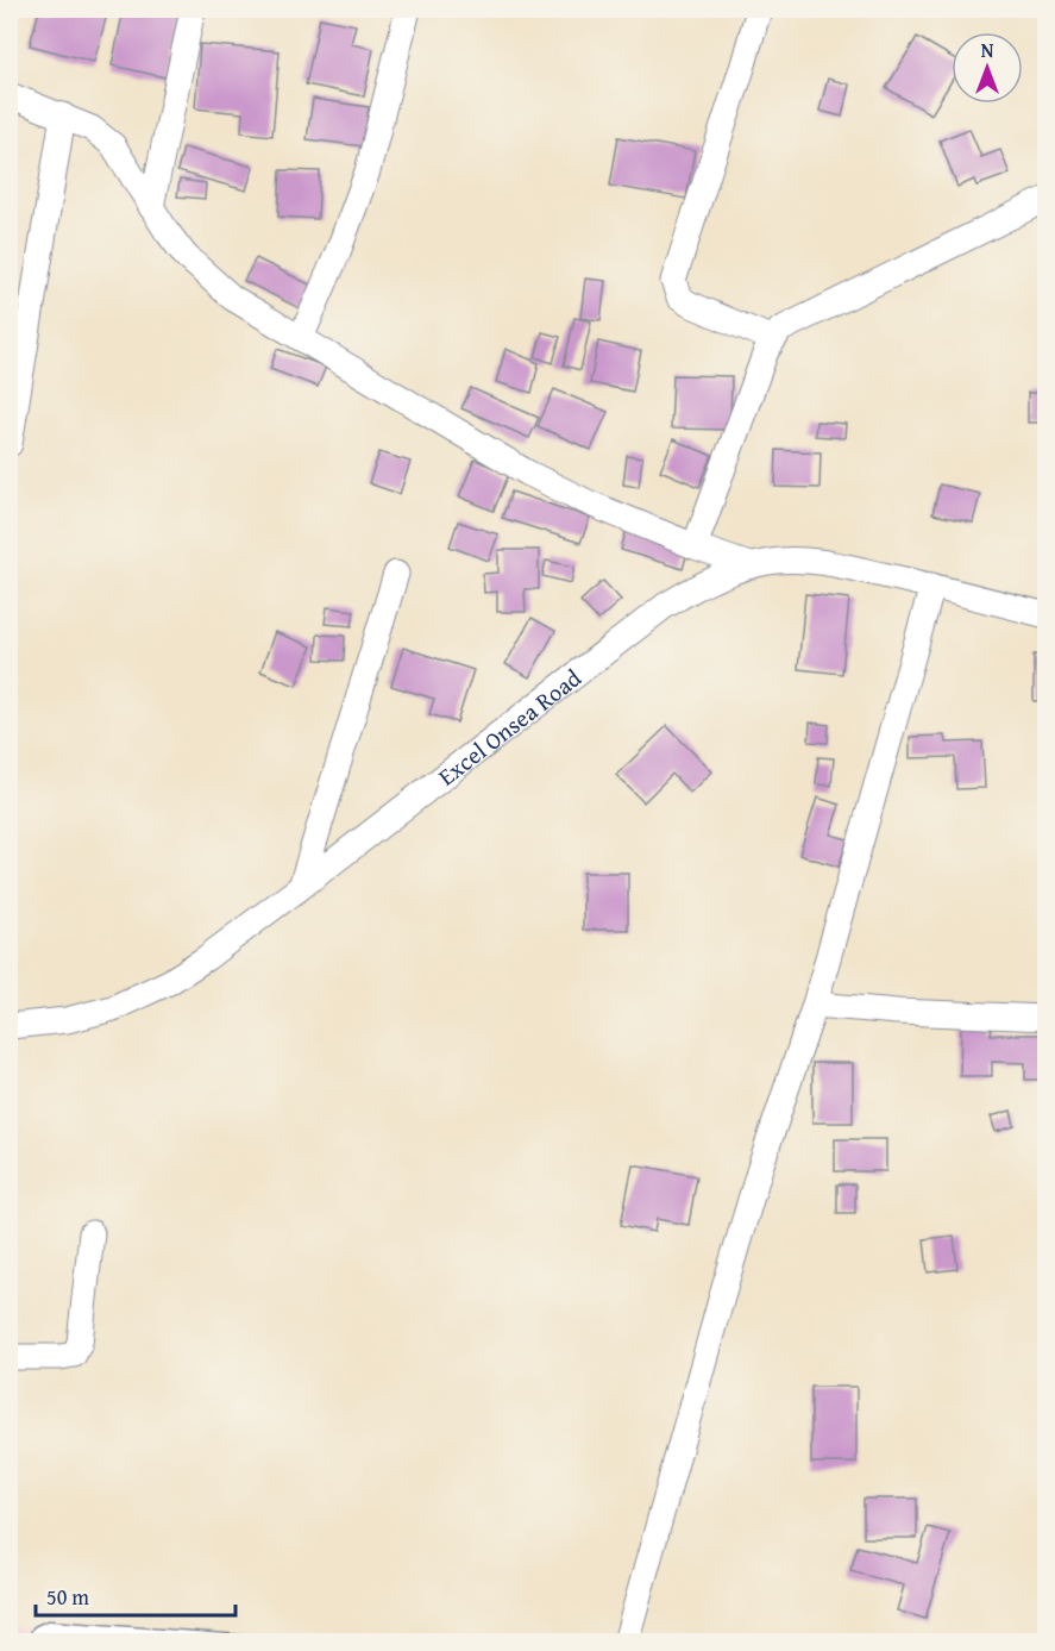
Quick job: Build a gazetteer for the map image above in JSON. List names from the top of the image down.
{
  "streets": {
    "street": ["Excel Onsea Road"]
  },
  "scale_bar": "50 m",
  "north": "top"
}
